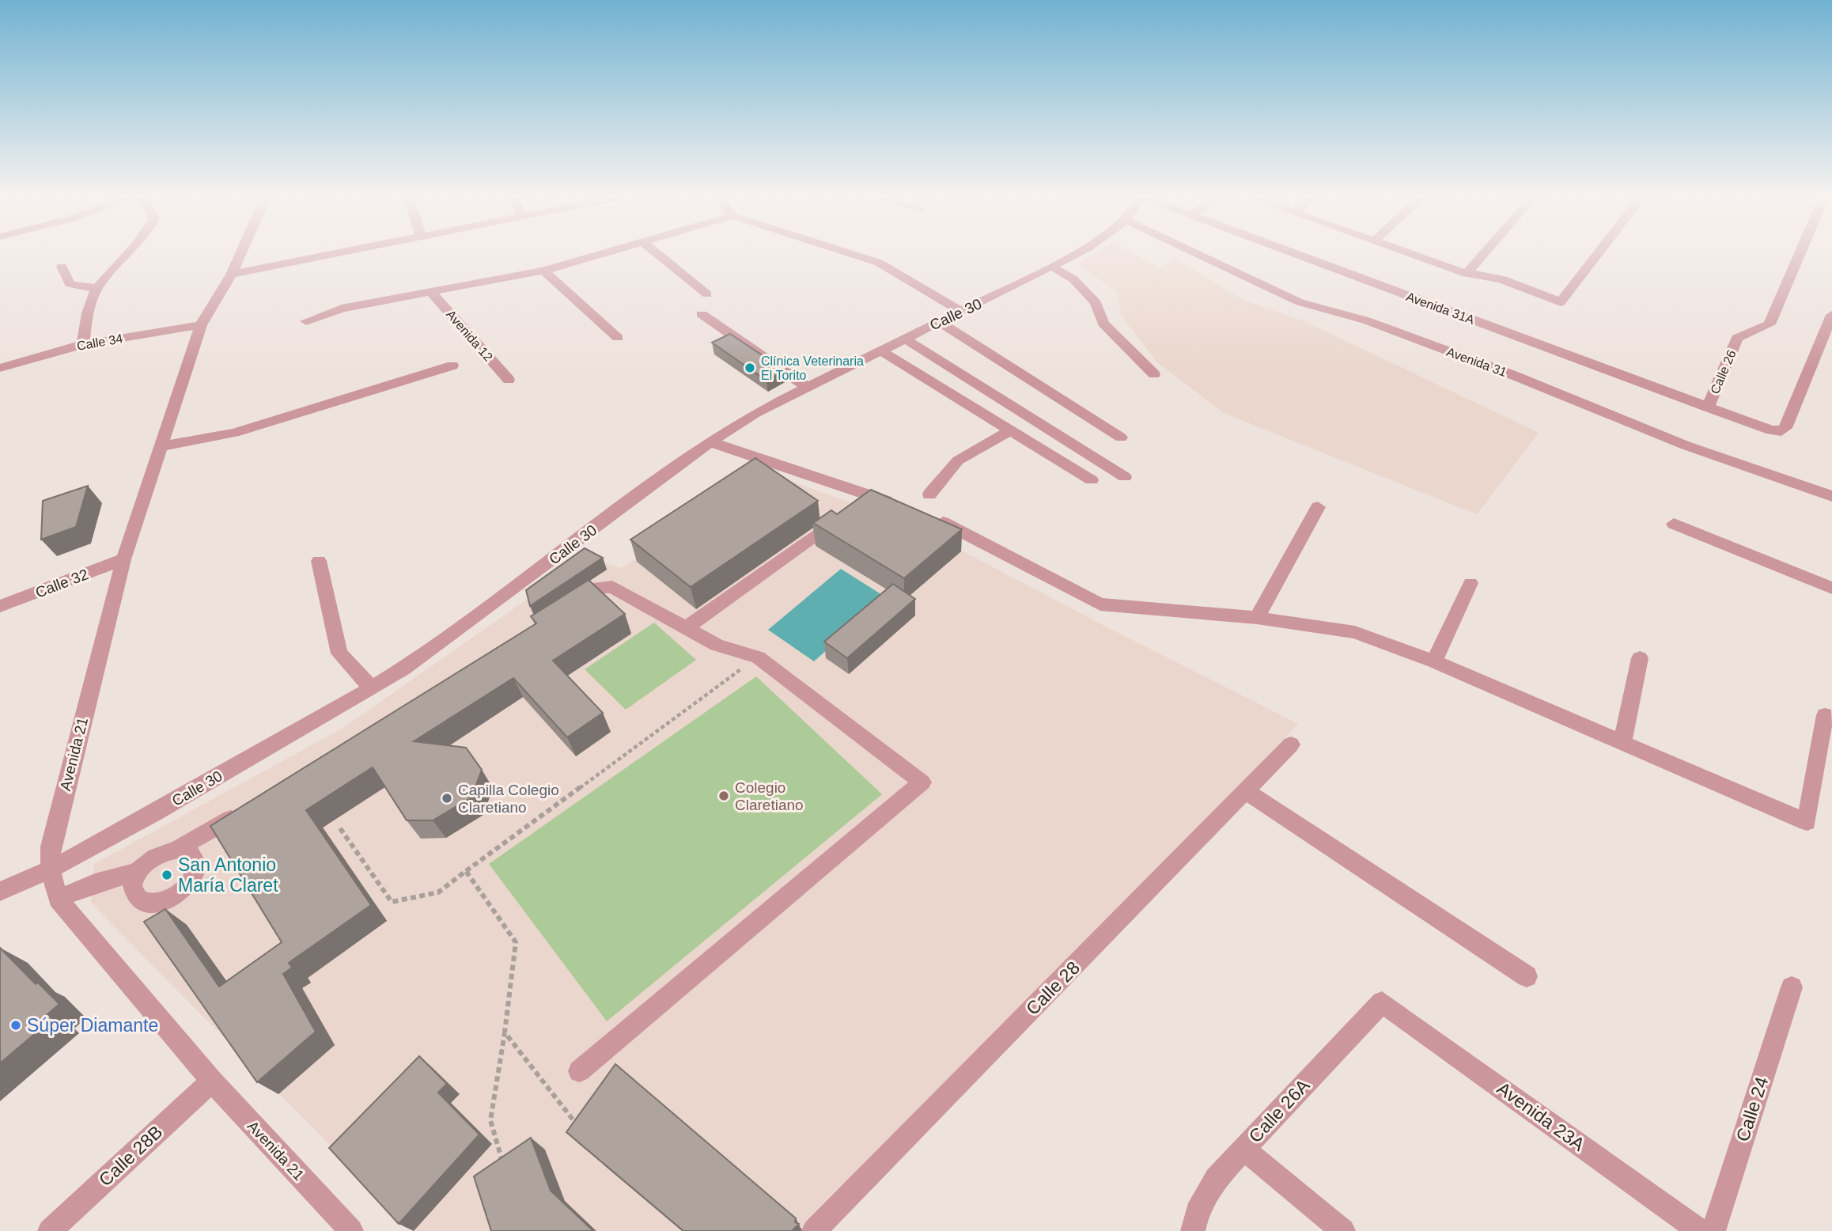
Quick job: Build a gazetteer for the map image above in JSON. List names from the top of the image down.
{
  "streets": {
    "street": [
      "Avenida 31A",
      "Calle 30",
      "Avenida 12",
      "Calle 34",
      "Avenida 31",
      "Calle 26",
      "Calle 32",
      "Avenida 21",
      "Calle 28",
      "Calle 24",
      "Calle 26A",
      "Avenida 23A",
      "Calle 28B"
    ]
  },
  "crossings": [
    ["Avenida 31A", "Calle 26"],
    ["Calle 30", "Avenida 21"],
    ["Calle 34", "Avenida 21"],
    ["Calle 32", "Avenida 21"],
    ["Avenida 21", "Calle 28B"],
    ["Calle 26A", "Avenida 23A"]
  ],
  "places": [
    "Clínica Veterinaria El Torito",
    "Colegio Claretiano",
    "Capilla Colegio Claretiano",
    "San Antonio María Claret",
    "Súper Diamante"
  ]
}
